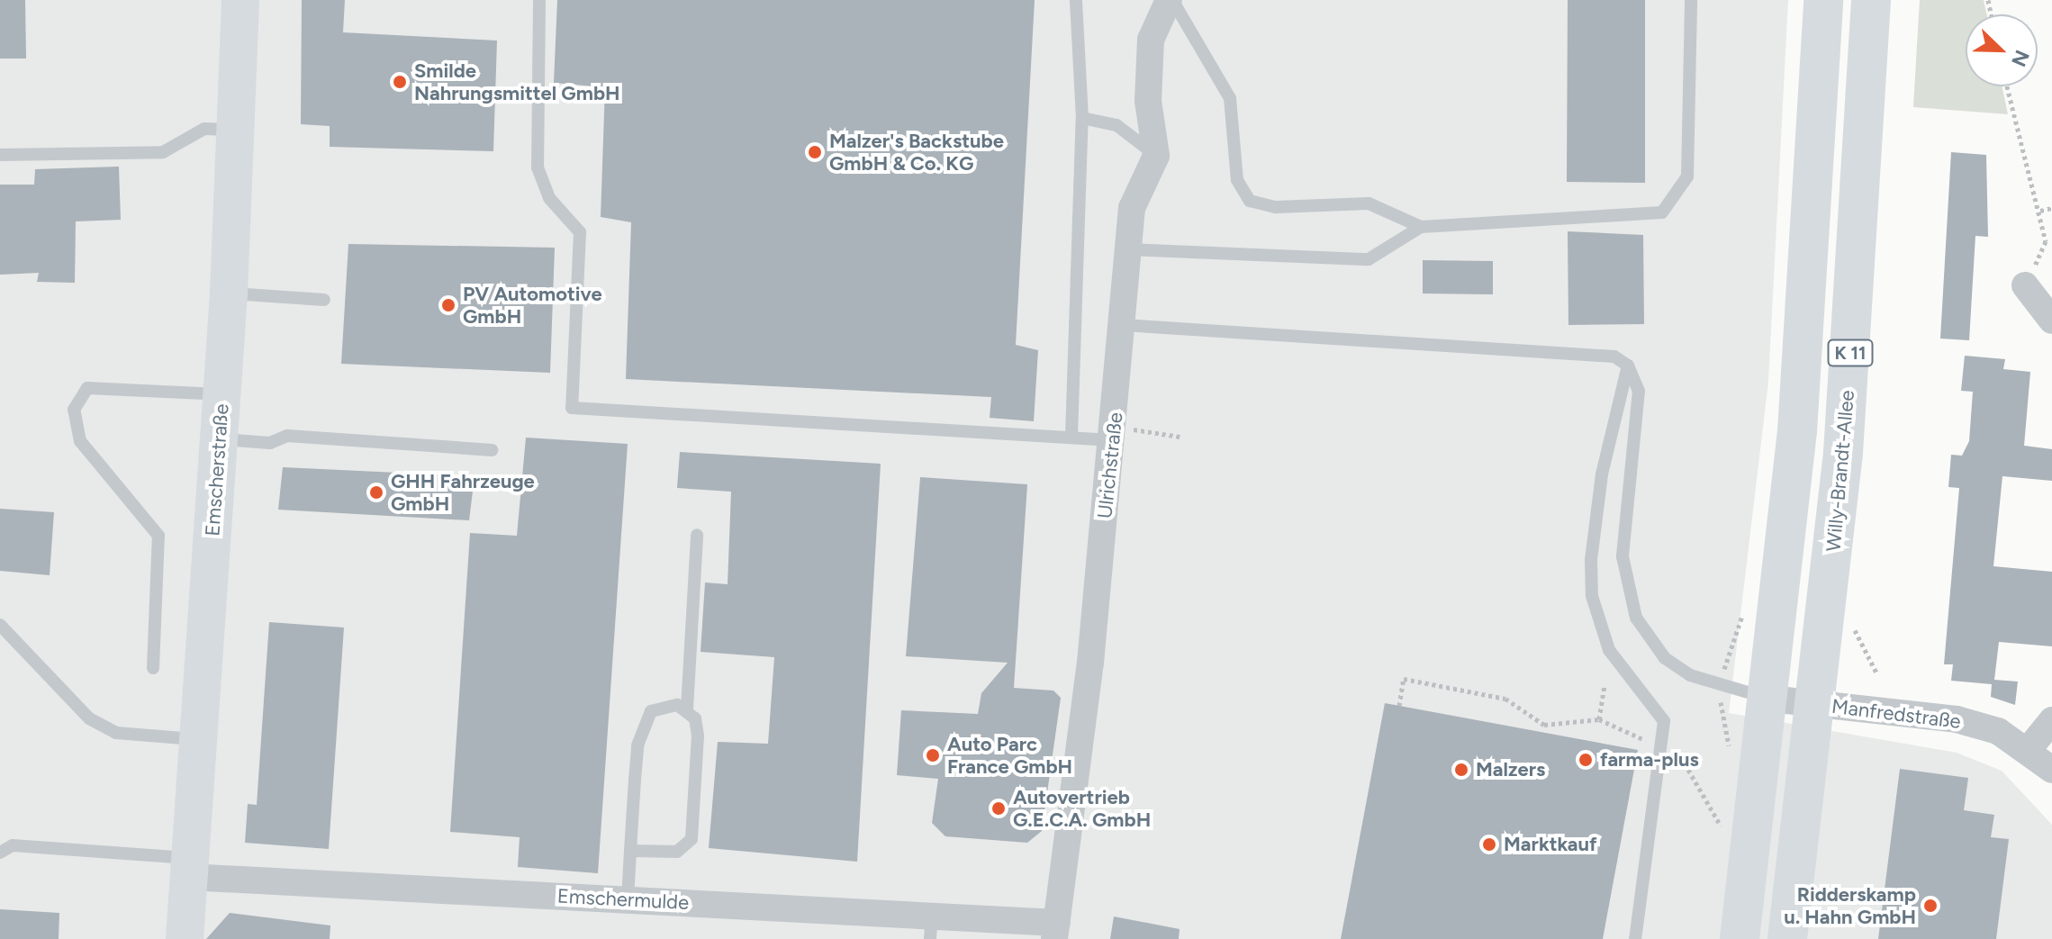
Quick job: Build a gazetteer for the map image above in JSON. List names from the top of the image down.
{
  "streets": {
    "main road": ["K 11", "Willy-Brandt-Allee"],
    "street": [
      "Ulrichstraße",
      "Emscherstraße",
      "Manfredstraße",
      "Emschermulde"
    ]
  },
  "crossings": [
    ["K 11", "Manfredstraße"],
    ["Ulrichstraße", "Emschermulde"],
    ["Emscherstraße", "Emschermulde"],
    ["Willy-Brandt-Allee", "Manfredstraße"]
  ],
  "places": [
    "Smilde Nahrungsmittel GmbH",
    "Malzer's Backstube GmbH & Co. KG",
    "PV Automotive GmbH",
    "GHH Fahrzeuge GmbH",
    "Auto Parc France GmbH",
    "farma-plus",
    "Malzers",
    "Autovertrieb G.E.C.A. GmbH",
    "Marktkauf",
    "Ridderskamp u. Hahn GmbH"
  ],
  "north": "bottom right"
}
